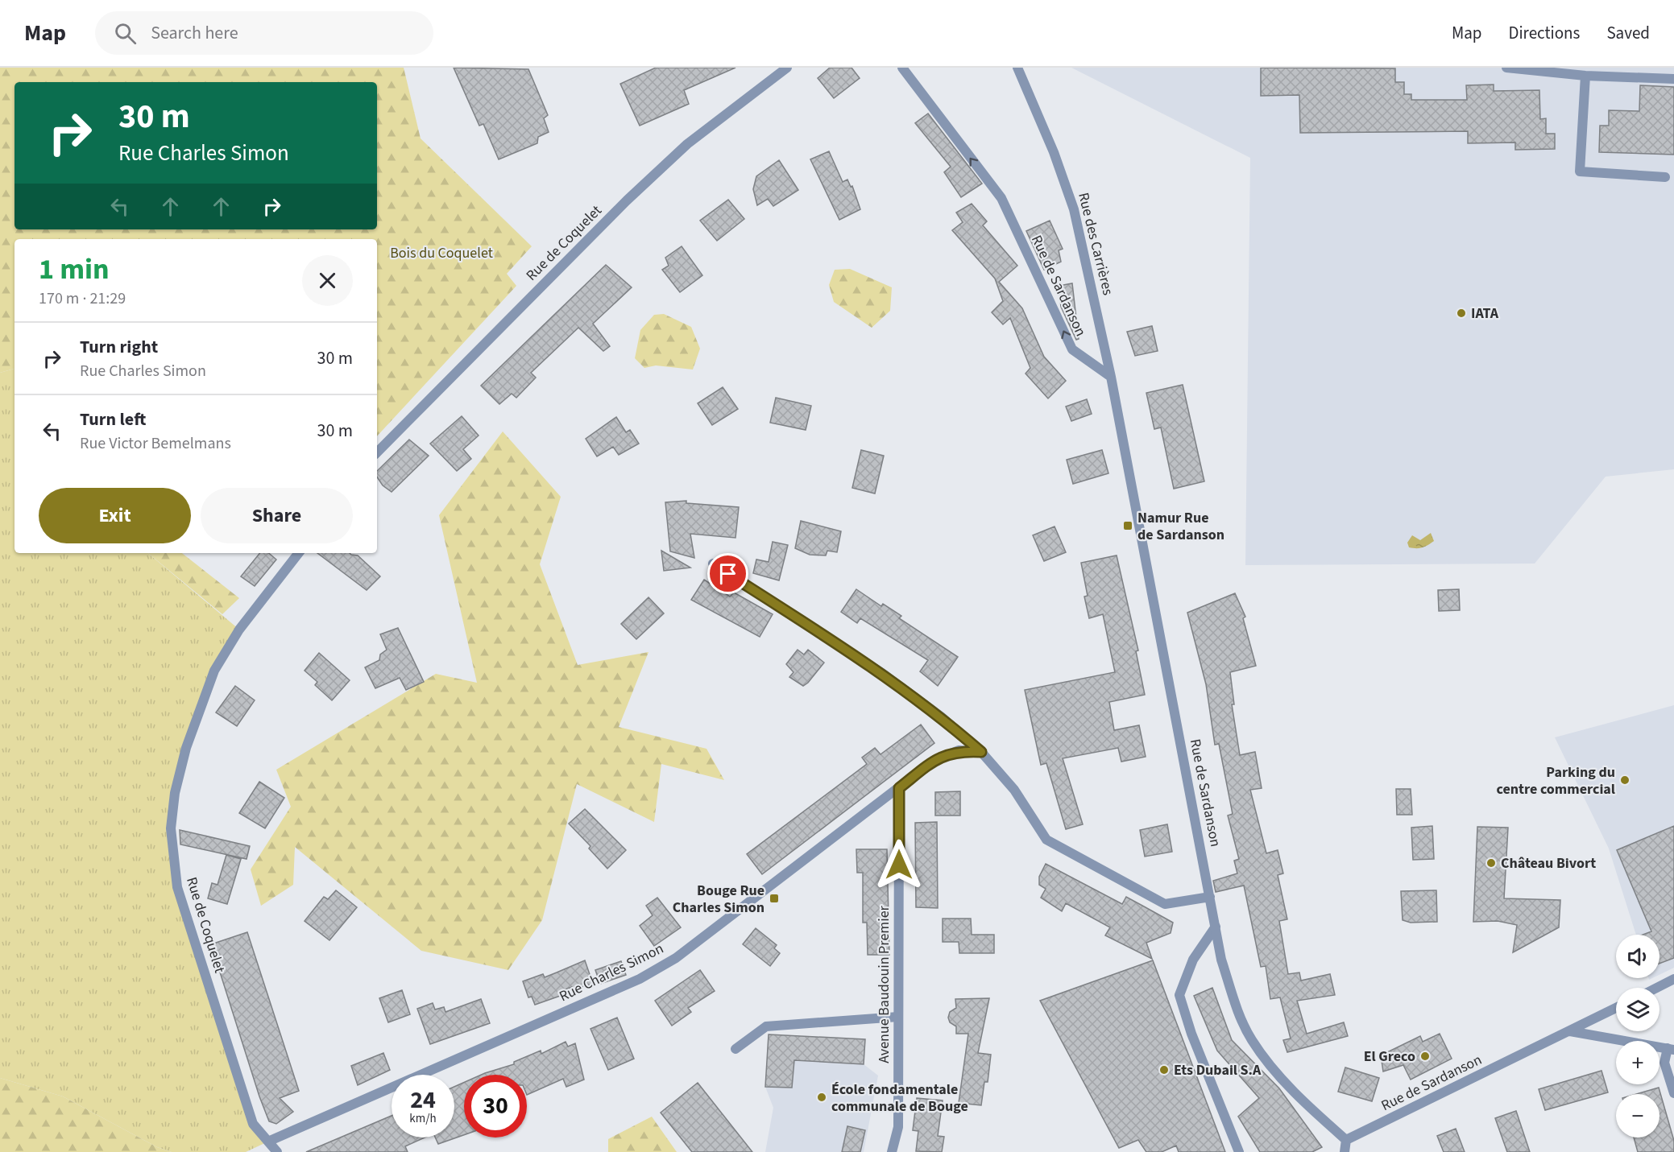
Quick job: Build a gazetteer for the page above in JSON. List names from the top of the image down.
{
  "streets": {
    "street": [
      "Rue de Coquelet",
      "Rue des Carrières",
      "Rue de Sardanson",
      "Rue Charles Simon",
      "Avenue Baudouin Premier"
    ]
  },
  "crossings": [
    ["Rue de Coquelet", "Rue Charles Simon"],
    ["Rue des Carrières", "Rue de Sardanson"],
    ["Rue Charles Simon", "Avenue Baudouin Premier"]
  ],
  "parks": ["Bois du Coquelet"],
  "places": {
    "other": [
      "IATA",
      "Parking du centre commercial",
      "Château Bivort",
      "El Greco",
      "Ets Dubail S.A",
      "École fondamentale communale de Bouge"
    ],
    "transit": ["Namur Rue de Sardanson", "Bouge Rue Charles Simon"]
  },
  "page": {
    "header": "Map",
    "search": "Search here",
    "nav": ["Map", "Directions", "Saved"],
    "turn": ["30 m", "Rue Charles Simon"],
    "heading": ["1 min", "170 m · 21:29"],
    "list": [
      {
        "name": "Turn right",
        "note": "Rue Charles Simon",
        "value": "30 m"
      },
      {
        "name": "Turn left",
        "note": "Rue Victor Bemelmans",
        "value": "30 m"
      }
    ],
    "buttons": ["Exit", "Share"],
    "map_buttons": ["+", "−"],
    "speed": "24 km/h",
    "limit": "30"
  }
}
